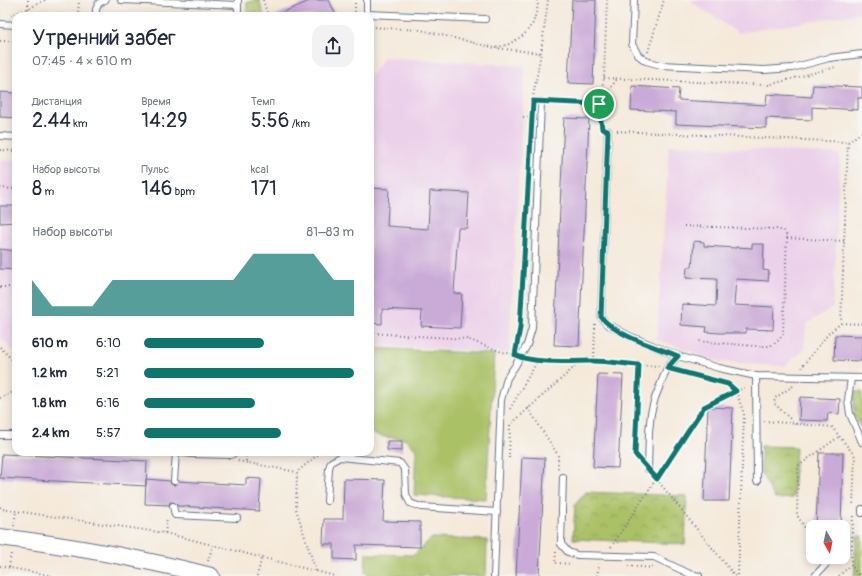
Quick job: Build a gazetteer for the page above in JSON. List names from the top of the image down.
{
  "north": "bottom",
  "page": {
    "heading": ["Утренний забег", "07:45 · 4 × 610 m"],
    "stats": [
      ["Дистанция", "2.44 km"],
      ["Время", "14:29"],
      ["Темп", "5:56 /km"],
      ["Набор высоты", "8 m"],
      ["Пульс", "146 bpm"],
      ["kcal", "171"]
    ],
    "chart": ["Набор высоты", "81–83 m"],
    "list": [
      {
        "name": "610 m",
        "note": "6:10"
      },
      {
        "name": "1.2 km",
        "note": "5:21"
      },
      {
        "name": "1.8 km",
        "note": "6:16"
      },
      {
        "name": "2.4 km",
        "note": "5:57"
      }
    ]
  }
}
